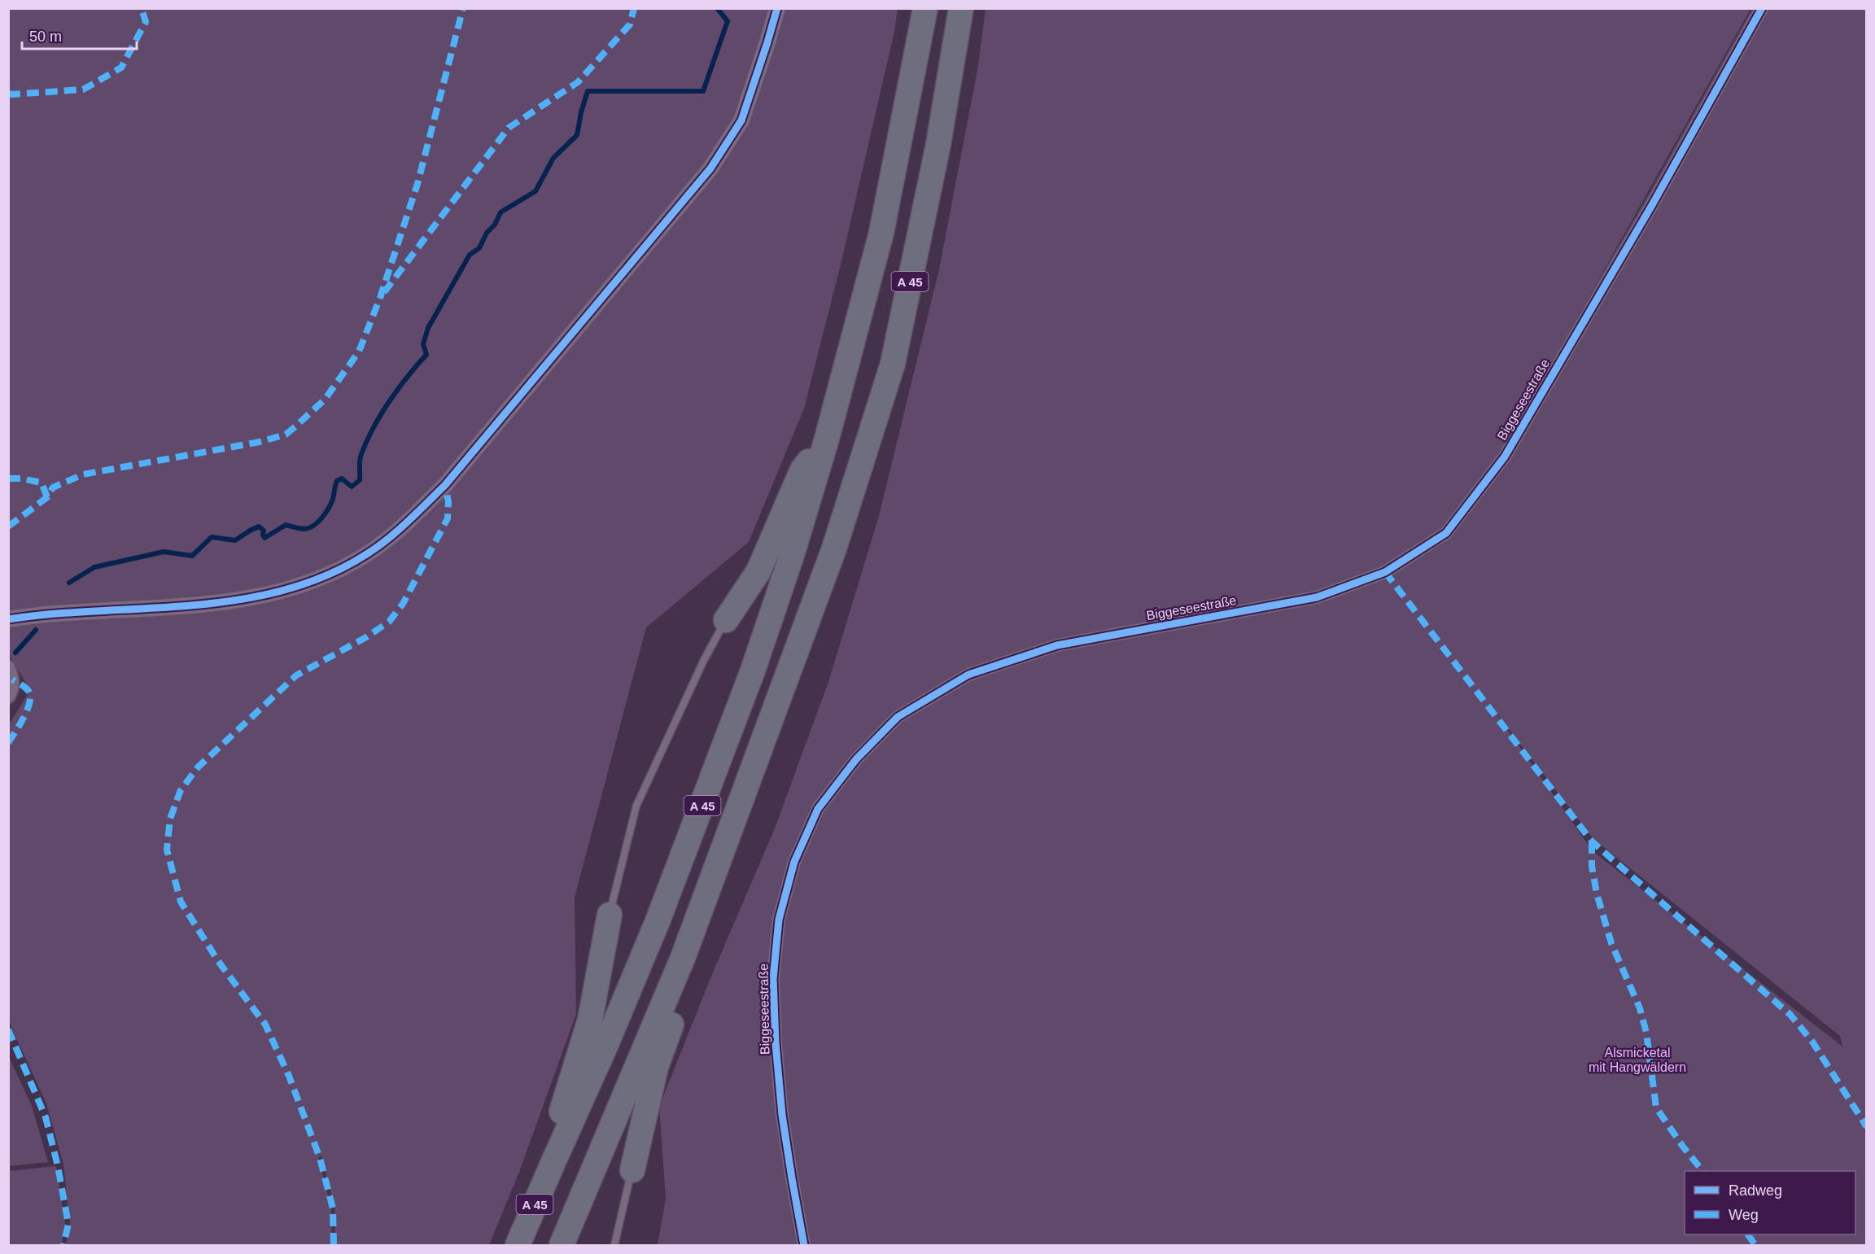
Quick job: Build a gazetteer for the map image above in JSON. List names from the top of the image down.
{
  "streets": {
    "highway": ["A 45"],
    "street": ["Biggeseestraße"]
  },
  "parks": ["Alsmicketal mit Hangwäldern"],
  "legend": ["Radweg", "Weg"],
  "scale_bar": "50 m"
}
